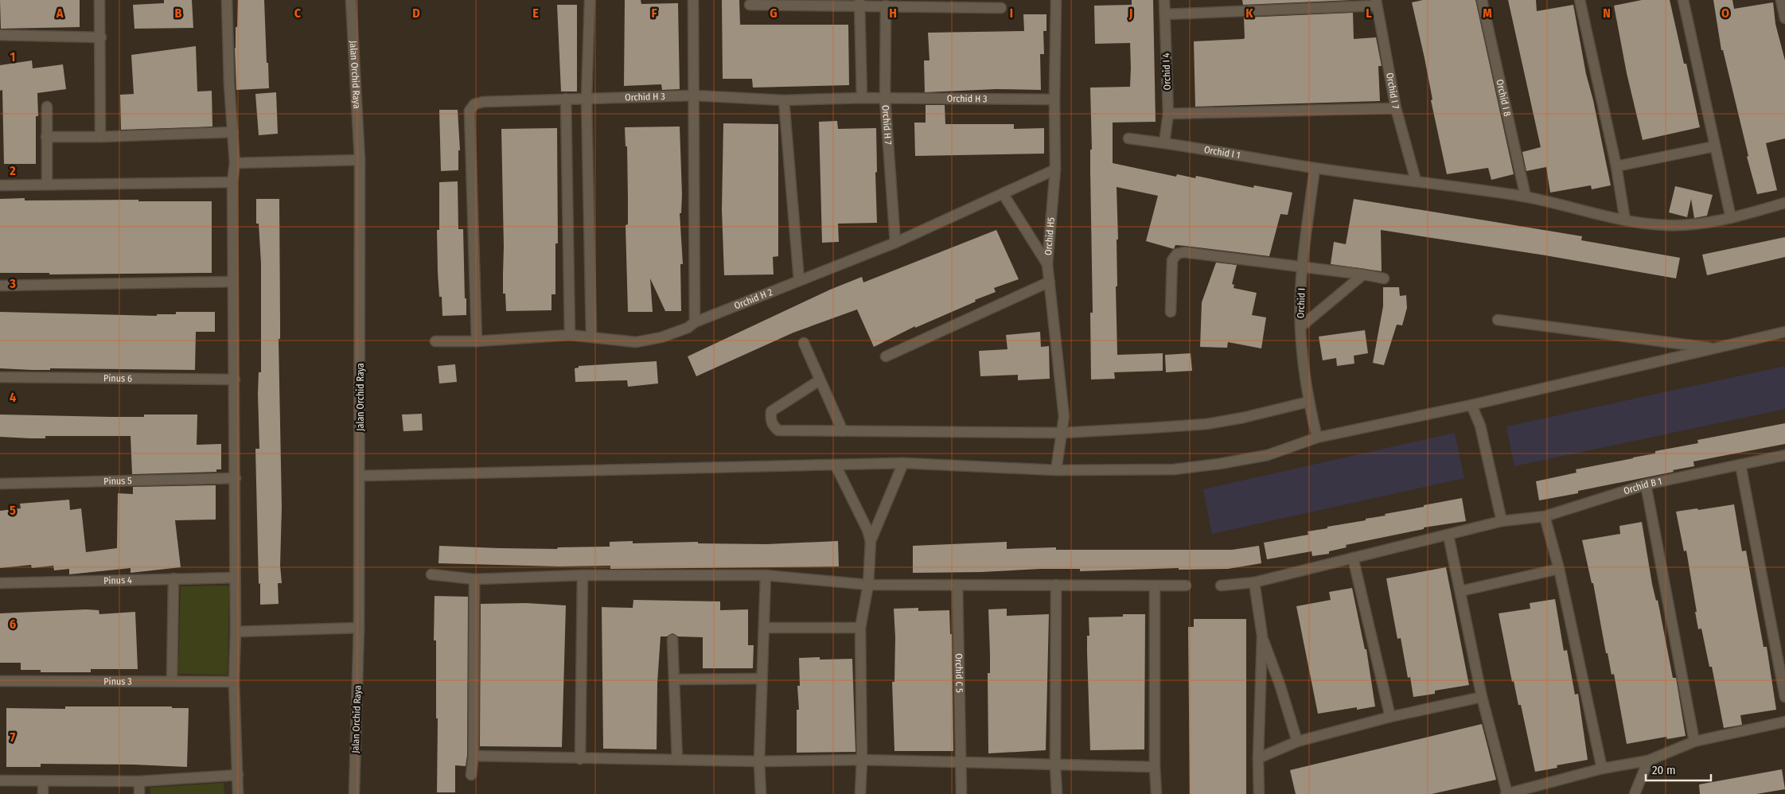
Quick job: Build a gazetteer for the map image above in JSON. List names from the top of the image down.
{
  "streets": {
    "street": [
      "Orchid I 4",
      "Jalan Orchid Raya",
      "Orchid I 7",
      "Orchid H 3",
      "Orchid I 8",
      "Orchid H 7",
      "Orchid I 1",
      "Orchid H5",
      "Orchid H 2",
      "Orchid I",
      "Pinus 6",
      "Pinus 5",
      "Orchid B 1",
      "Pinus 4",
      "Orchid C 5",
      "Pinus 3"
    ]
  },
  "crossings": [
    ["Orchid I 4", "Orchid I 1"],
    ["Orchid I 7", "Orchid I 1"],
    ["Orchid H 3", "Orchid H 7"],
    ["Orchid H 3", "Orchid H5"],
    ["Orchid H 3", "Orchid H 2"],
    ["Orchid I 8", "Orchid I 1"],
    ["Orchid H 7", "Orchid H 2"],
    ["Orchid I 1", "Orchid I"],
    ["Orchid H5", "Orchid H 2"]
  ],
  "scale_bar": "20 m",
  "grid": {
    "columns": [
      "A",
      "B",
      "C",
      "D",
      "E",
      "F",
      "G",
      "H",
      "I",
      "J",
      "K",
      "L",
      "M",
      "N",
      "O"
    ],
    "rows": [
      "1",
      "2",
      "3",
      "4",
      "5",
      "6",
      "7"
    ]
  }
}
